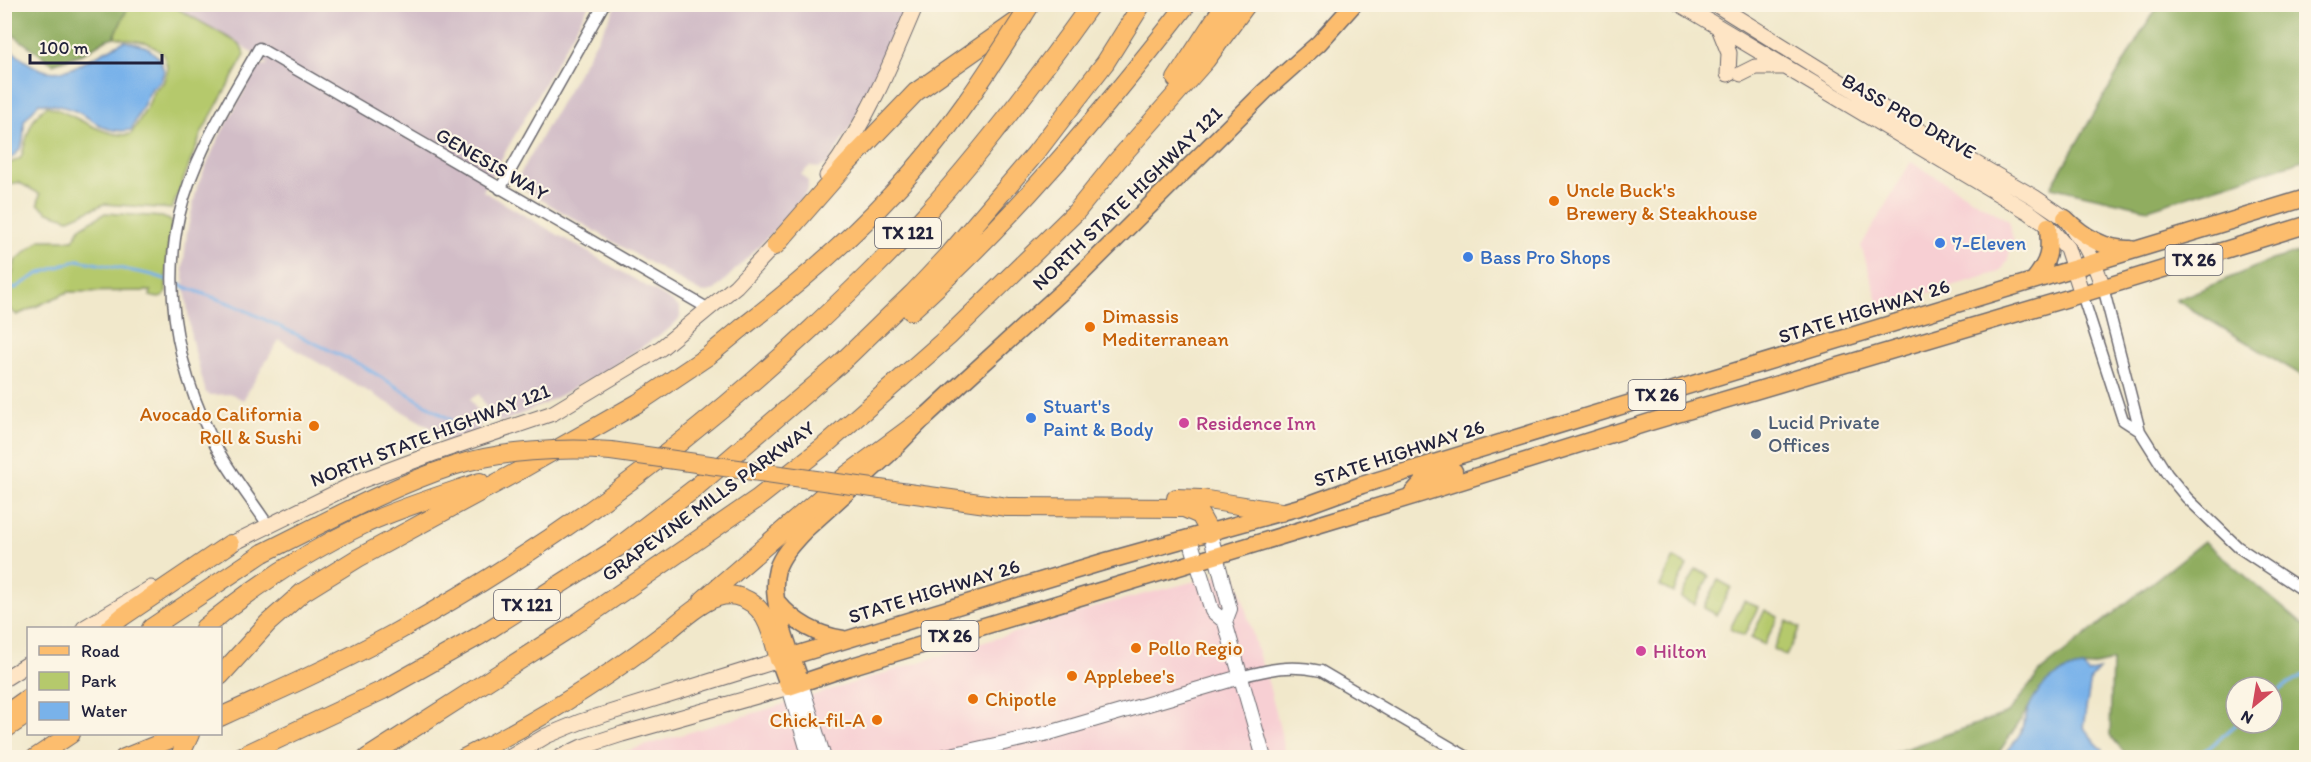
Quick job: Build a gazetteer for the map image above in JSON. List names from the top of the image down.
{
  "streets": {
    "highway": ["TX 121", "GRAPEVINE MILLS PARKWAY"],
    "main road": [
      "BASS PRO DRIVE",
      "NORTH STATE HIGHWAY 121",
      "TX 26",
      "STATE HIGHWAY 26"
    ],
    "street": ["GENESIS WAY"]
  },
  "crossings": [
    ["BASS PRO DRIVE", "TX 26"],
    ["BASS PRO DRIVE", "STATE HIGHWAY 26"],
    ["GENESIS WAY", "NORTH STATE HIGHWAY 121"]
  ],
  "places": [
    "Uncle Buck's Brewery & Steakhouse",
    "7-Eleven",
    "Bass Pro Shops",
    "Dimassis Mediterranean",
    "Stuart's Paint & Body",
    "Residence Inn",
    "Avocado California Roll & Sushi",
    "Lucid Private Offices",
    "Pollo Regio",
    "Hilton",
    "Applebee's",
    "Chipotle",
    "Chick-fil-A"
  ],
  "legend": ["Road", "Park", "Water"],
  "scale_bar": "100 m",
  "north": "bottom left"
}
